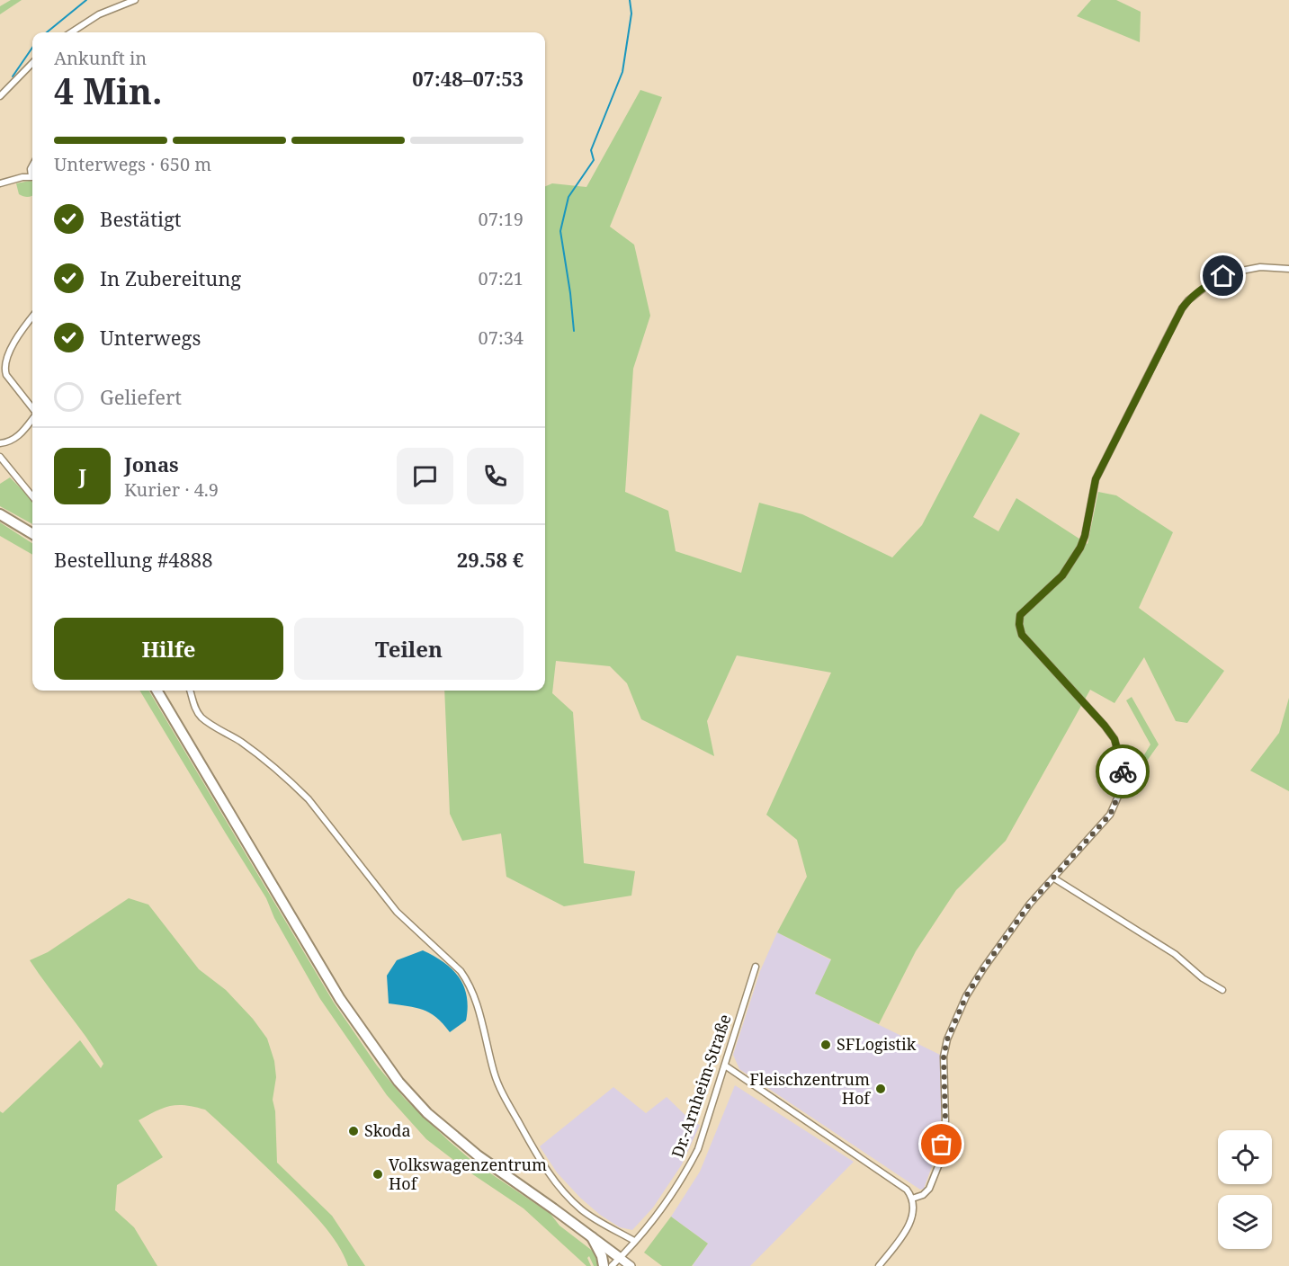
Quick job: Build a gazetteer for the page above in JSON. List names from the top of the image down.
{
  "streets": {
    "street": ["Dr.-Arnheim-Straße"]
  },
  "places": [
    "SFLogistik",
    "Fleischzentrum Hof",
    "Skoda",
    "Volkswagenzentrum Hof"
  ],
  "page": {
    "heading": ["4 Min.", "Ankunft in", "07:48–07:53"],
    "panel": [
      "Jonas",
      "Kurier · 4.9",
      "Bestellung #4888",
      "29.58 €"
    ],
    "bar": "Unterwegs · 650 m",
    "list": [
      ["Bestätigt", "07:19"],
      ["In Zubereitung", "07:21"],
      ["Unterwegs", "07:34"],
      "Geliefert"
    ],
    "round": "J",
    "buttons": ["Hilfe", "Teilen"]
  }
}
